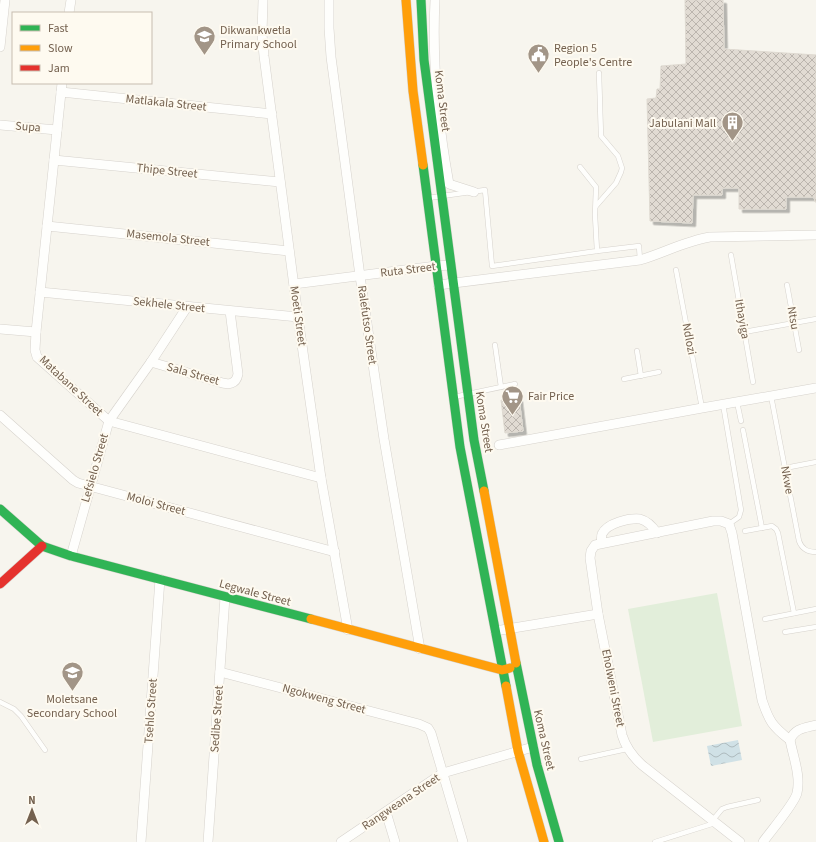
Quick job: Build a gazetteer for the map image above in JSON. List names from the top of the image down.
{
  "streets": {
    "main road": ["Koma Street", "Legwale Street"],
    "street": [
      "Matlakala Street",
      "Supa",
      "Thipe Street",
      "Masemola Street",
      "Ruta Street",
      "Sekhele Street",
      "Moeti Street",
      "Ralefutso Street",
      "Sala Street",
      "Matabane Street",
      "Lefsielo Street",
      "Moloi Street",
      "Eholweni Street",
      "Ngokweng Street",
      "Tsehlo Street",
      "Sedibe Street",
      "Rangweana Street"
    ],
    "lane": [
      "Ntsu",
      "Ithayiga",
      "Ndlozi",
      "Nkwe"
    ]
  },
  "crossings": [
    ["Koma Street", "Ruta Street"],
    ["Koma Street", "Legwale Street"],
    ["Koma Street", "Rangweana Street"],
    ["Matlakala Street", "Moeti Street"],
    ["Matlakala Street", "Matabane Street"],
    ["Supa", "Matabane Street"],
    ["Thipe Street", "Moeti Street"],
    ["Thipe Street", "Matabane Street"],
    ["Masemola Street", "Moeti Street"],
    ["Masemola Street", "Matabane Street"],
    ["Ruta Street", "Moeti Street"],
    ["Ruta Street", "Ralefutso Street"],
    ["Sekhele Street", "Moeti Street"],
    ["Sekhele Street", "Sala Street"],
    ["Sekhele Street", "Matabane Street"],
    ["Sekhele Street", "Lefsielo Street"],
    ["Moeti Street", "Matabane Street"],
    ["Moeti Street", "Moloi Street"],
    ["Moeti Street", "Legwale Street"],
    ["Ralefutso Street", "Legwale Street"],
    ["Sala Street", "Lefsielo Street"],
    ["Matabane Street", "Lefsielo Street"],
    ["Lefsielo Street", "Moloi Street"],
    ["Lefsielo Street", "Legwale Street"],
    ["Legwale Street", "Tsehlo Street"],
    ["Legwale Street", "Sedibe Street"],
    ["Ngokweng Street", "Sedibe Street"],
    ["Ngokweng Street", "Rangweana Street"]
  ],
  "places": {
    "school or university": ["Dikwankwetla Primary School", "Moletsane Secondary School"],
    "public building": ["Region 5 People's Centre"],
    "building": ["Jabulani Mall"],
    "supermarket": ["Fair Price"]
  },
  "legend": ["Fast", "Slow", "Jam"],
  "north": "top"
}
